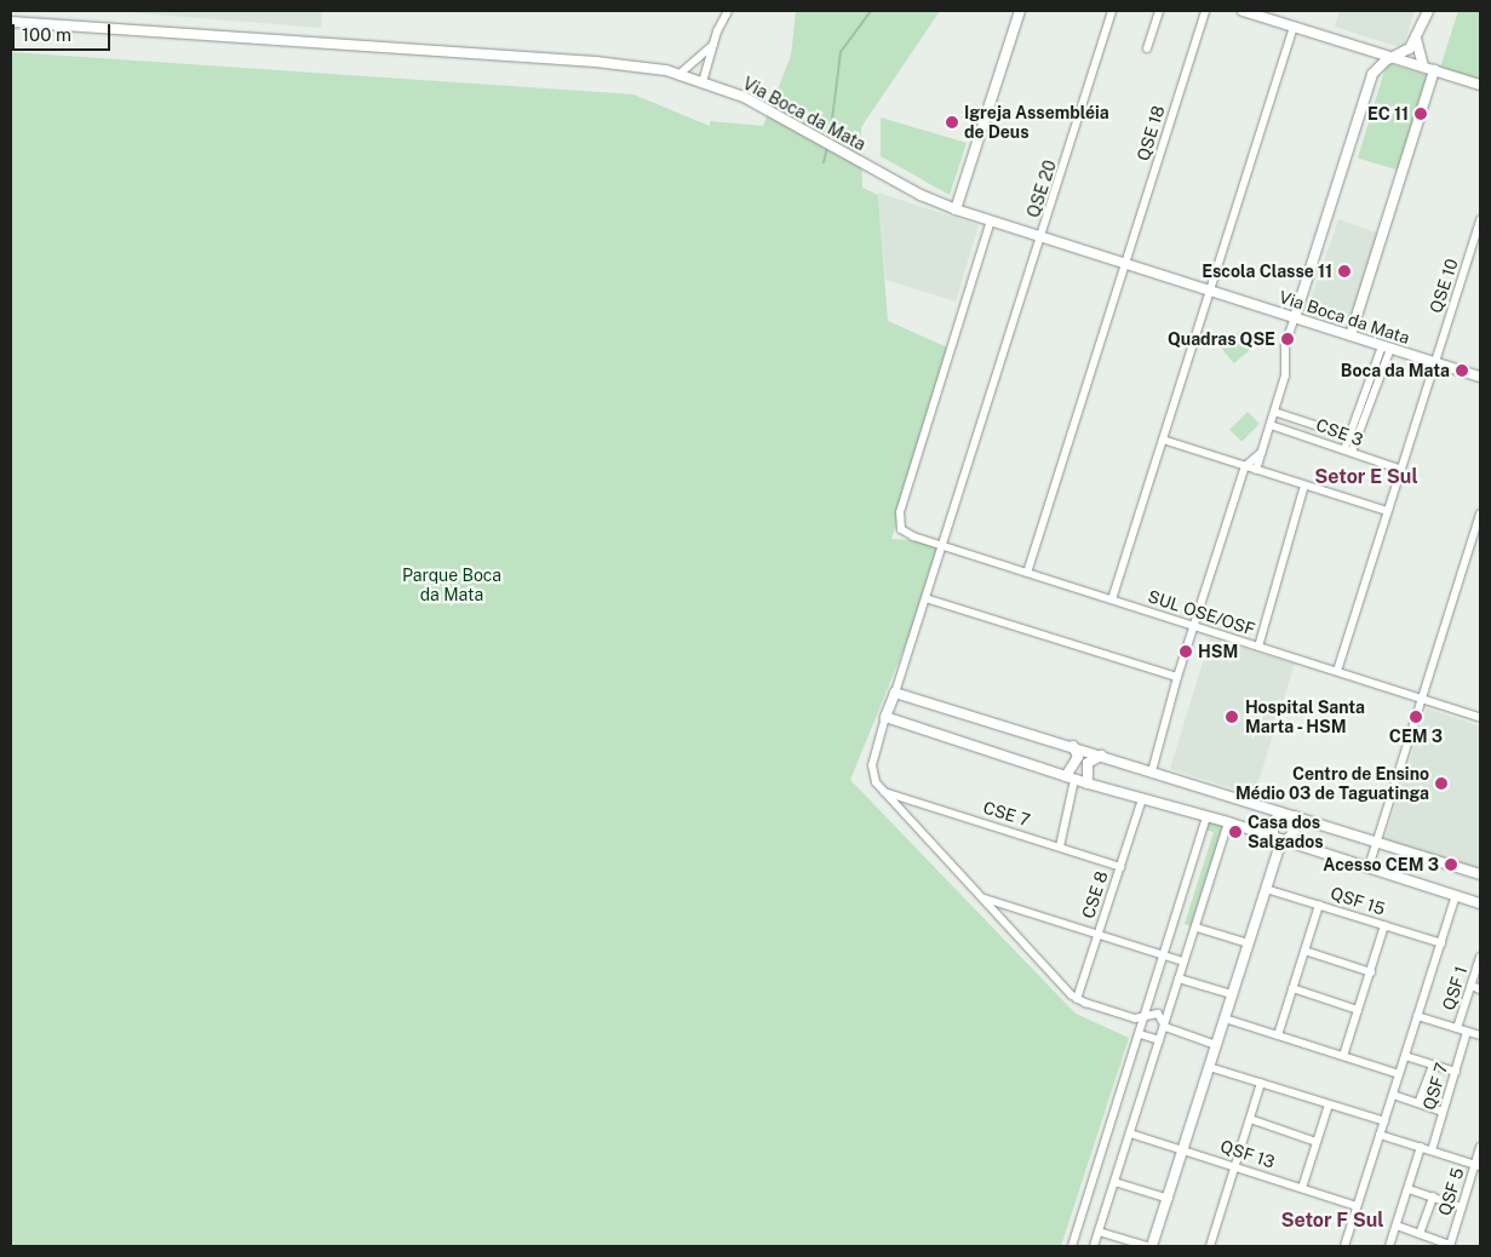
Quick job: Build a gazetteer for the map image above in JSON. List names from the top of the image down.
{
  "streets": {
    "street": [
      "Via Boca da Mata",
      "QSE 18",
      "QSE 20",
      "QSE 10",
      "CSE 3",
      "SUL OSE/OSF",
      "CSE 7",
      "CSE 8",
      "QSF 15",
      "QSF 1",
      "QSF 7",
      "QSF 13",
      "QSF 5"
    ]
  },
  "crossings": [
    ["Via Boca da Mata", "QSE 18"],
    ["Via Boca da Mata", "QSE 20"],
    ["Via Boca da Mata", "QSE 10"],
    ["Via Boca da Mata", "SUL OSE/OSF"],
    ["QSE 18", "SUL OSE/OSF"],
    ["QSE 20", "SUL OSE/OSF"],
    ["QSE 10", "CSE 3"],
    ["QSE 10", "SUL OSE/OSF"],
    ["CSE 7", "CSE 8"]
  ],
  "districts": ["Setor E Sul", "Setor F Sul"],
  "parks": ["Parque Boca da Mata"],
  "places": [
    "EC 11",
    "Igreja Assembléia de Deus",
    "Escola Classe 11",
    "Quadras QSE",
    "Boca da Mata",
    "HSM",
    "Hospital Santa Marta - HSM",
    "CEM 3",
    "Centro de Ensino Médio 03 de Taguatinga",
    "Casa dos Salgados",
    "Acesso CEM 3"
  ],
  "scale_bar": "100 m"
}
